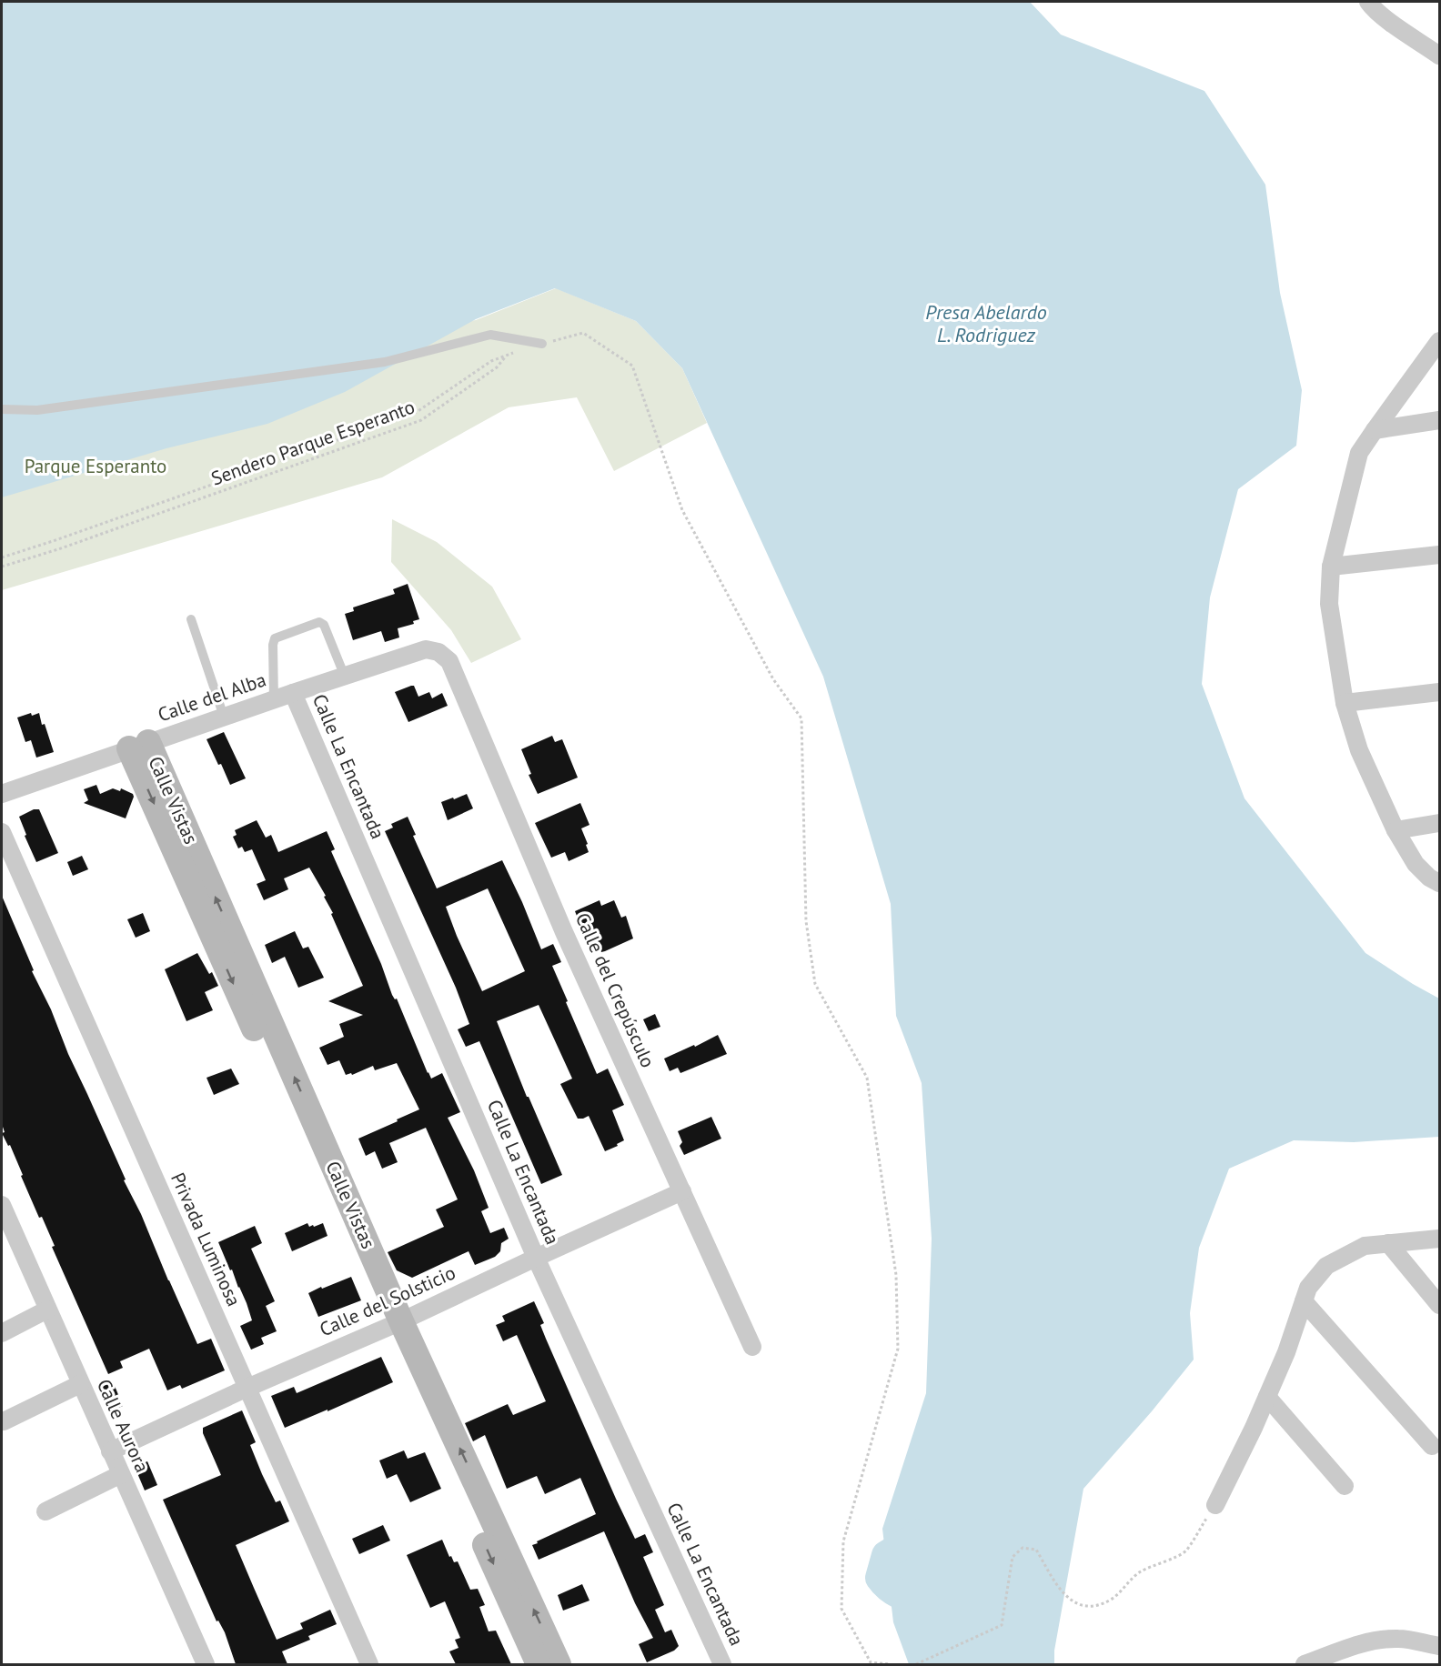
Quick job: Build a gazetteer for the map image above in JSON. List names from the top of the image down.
{
  "streets": {
    "street": [
      "Calle del Alba",
      "Calle La Encantada",
      "Calle Vistas",
      "Calle del Crepúsculo",
      "Privada Luminosa",
      "Calle del Solsticio",
      "Calle Aurora"
    ],
    "path": ["Sendero Parque Esperanto"]
  },
  "crossings": [
    ["Calle del Alba", "Calle La Encantada"],
    ["Calle del Alba", "Calle Vistas"],
    ["Calle del Alba", "Calle del Crepúsculo"],
    ["Calle La Encantada", "Calle del Solsticio"],
    ["Calle Vistas", "Calle del Solsticio"],
    ["Calle del Crepúsculo", "Calle del Solsticio"],
    ["Privada Luminosa", "Calle del Solsticio"],
    ["Calle del Solsticio", "Calle Aurora"]
  ],
  "water": ["Presa Abelardo L. Rodriguez"],
  "parks": ["Parque Esperanto"]
}
